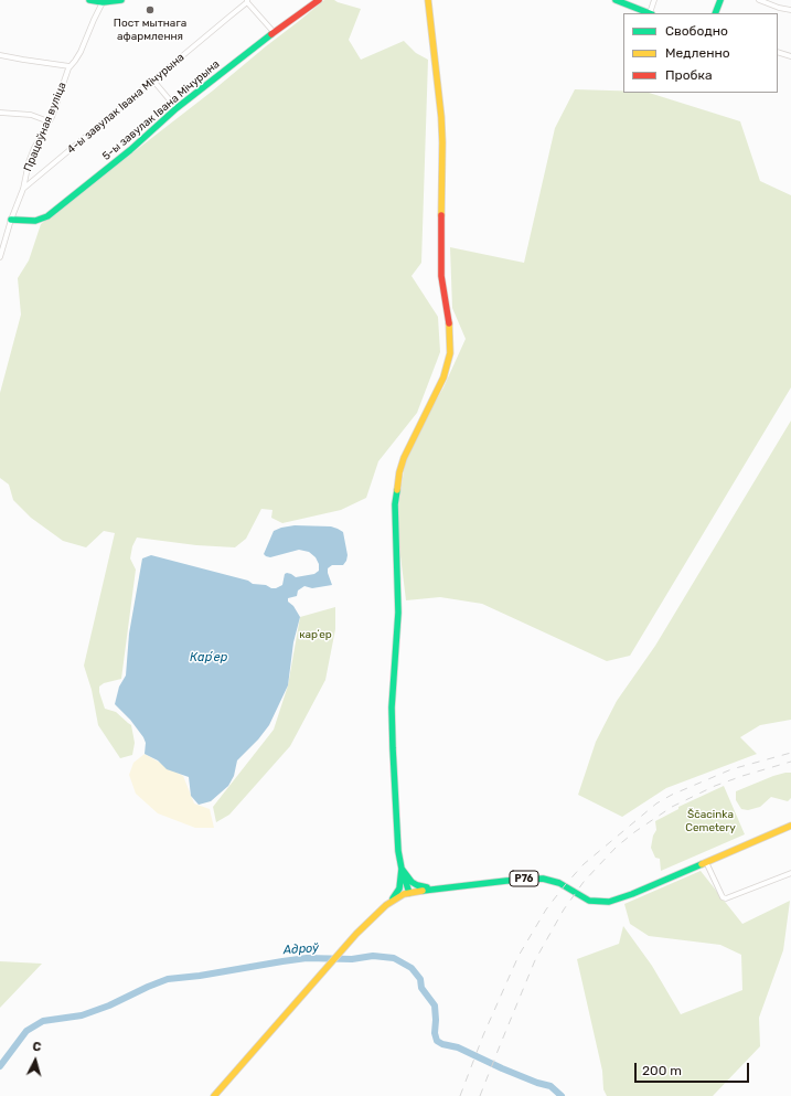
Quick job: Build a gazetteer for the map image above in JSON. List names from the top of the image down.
{
  "streets": {
    "street": [
      "4-ы завулак Івана Мічурына",
      "5-ы завулак Івана Мічурына",
      "Працоўная вуліца",
      "Р76"
    ]
  },
  "crossings": [
    ["4-ы завулак Івана Мічурына", "Працоўная вуліца"],
    ["5-ы завулак Івана Мічурына", "Працоўная вуліца"]
  ],
  "water": ["Карʼер", "Адроў"],
  "parks": ["карʼер", "Ščacinka Cemetery"],
  "places": ["Пост мытнага афармлення"],
  "legend": ["Свободно", "Медленно", "Пробка"],
  "scale_bar": "200 m",
  "north": "top"
}
